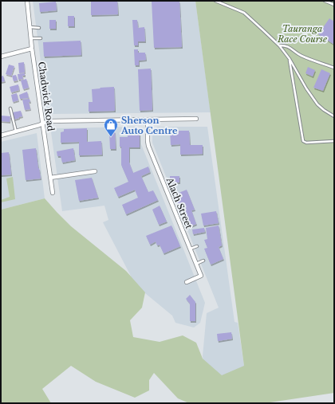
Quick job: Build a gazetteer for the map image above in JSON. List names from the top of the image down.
{
  "streets": {
    "street": ["Chadwick Road", "Alach Street"]
  },
  "parks": ["Tauranga Race Course"],
  "places": {
    "shop": ["Sherson Auto Centre"]
  }
}
